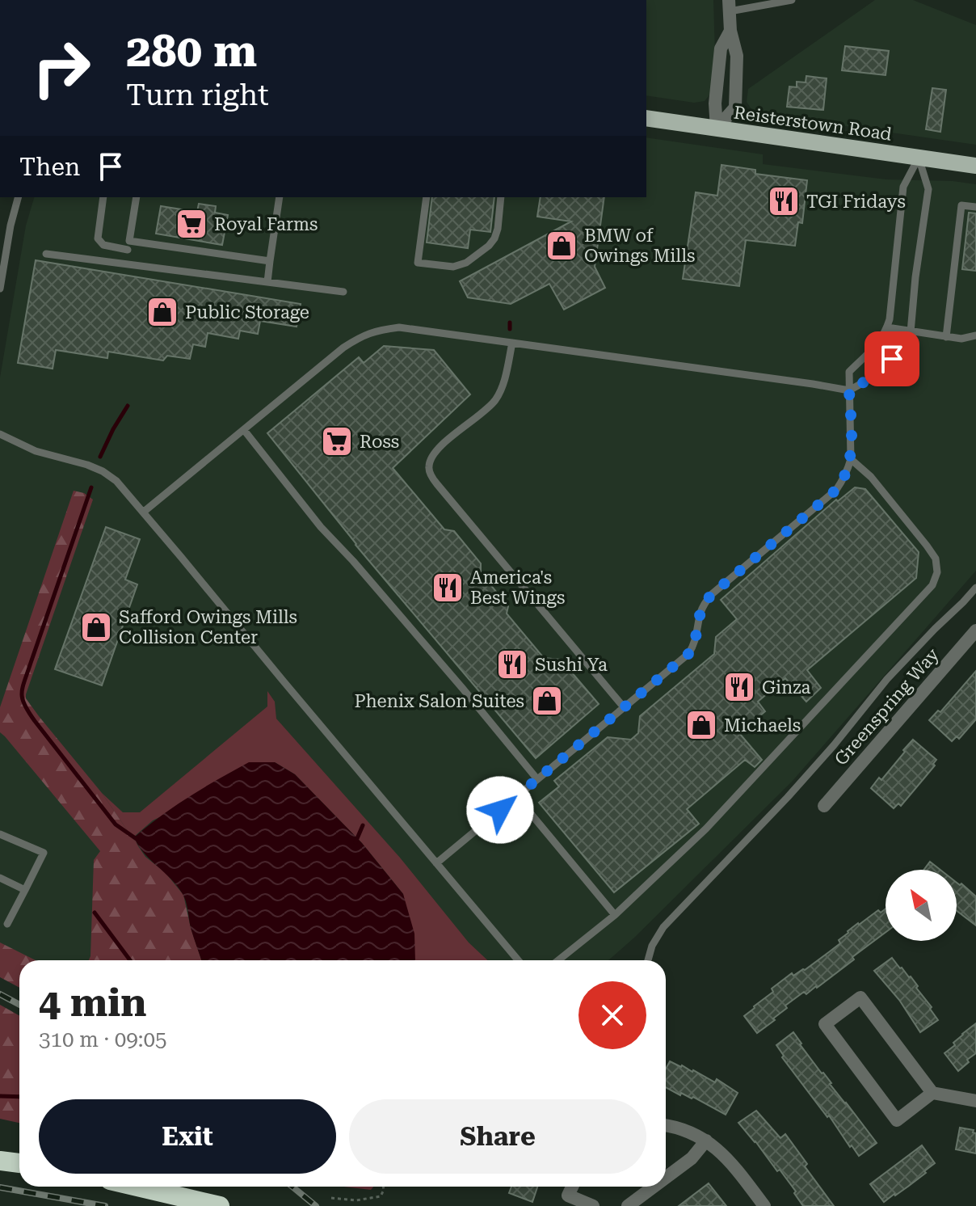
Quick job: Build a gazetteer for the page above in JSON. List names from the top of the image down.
{
  "streets": {
    "main road": ["Reisterstown Road"],
    "street": ["Greenspring Way"]
  },
  "places": {
    "restaurant": [
      "TGI Fridays",
      "America's Best Wings",
      "Sushi Ya",
      "Ginza"
    ],
    "supermarket": ["Royal Farms", "Ross"],
    "shop": [
      "BMW of Owings Mills",
      "Public Storage",
      "Safford Owings Mills Collision Center",
      "Phenix Salon Suites",
      "Michaels"
    ]
  },
  "north": "top left",
  "page": {
    "turn": ["280 m", "Turn right"],
    "then": "Then",
    "heading": ["4 min", "310 m · 09:05"],
    "buttons": ["Exit", "Share"]
  }
}
